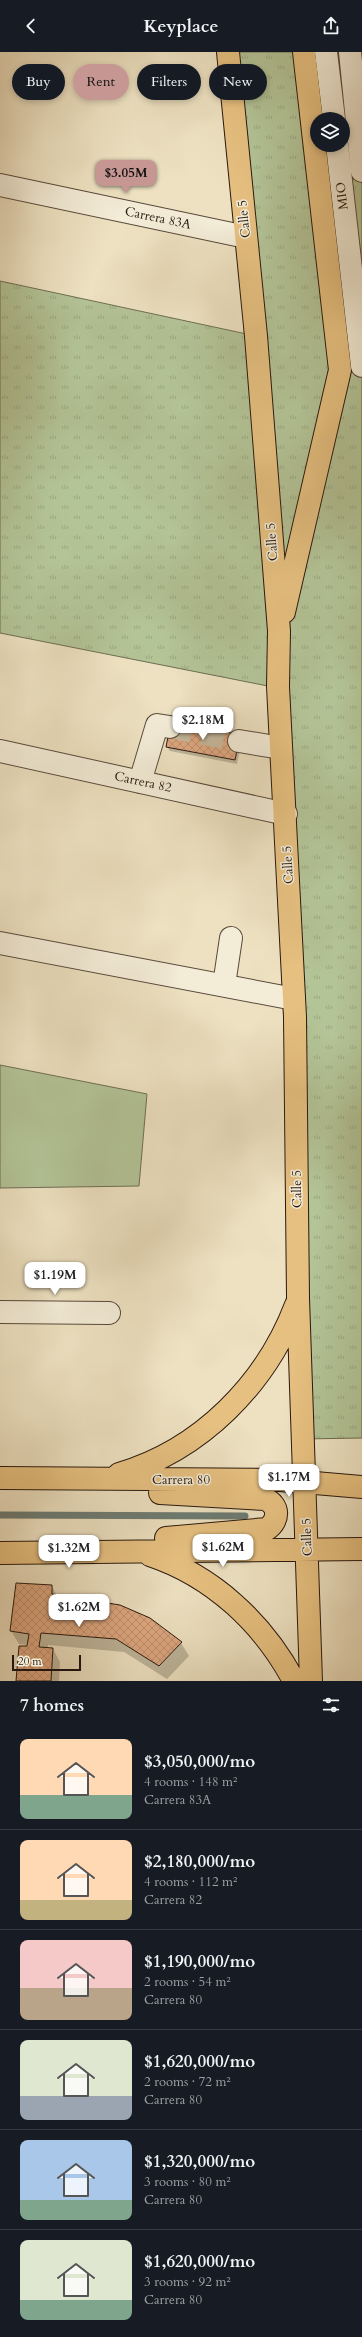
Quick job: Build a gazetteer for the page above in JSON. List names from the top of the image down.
{
  "streets": {
    "main road": ["Calle 5", "Carrera 80"],
    "street": ["MIO", "Carrera 83A", "Carrera 82"]
  },
  "crossings": [
    ["Carrera 83A", "Calle 5"],
    ["Calle 5", "Carrera 82"],
    ["Calle 5", "Carrera 80"]
  ],
  "scale_bar": "20 m",
  "page": {
    "header": "Keyplace",
    "chip": [
      "Buy",
      "Rent",
      "Filters",
      "New"
    ],
    "price": [
      "$3.05M",
      "$2.18M",
      "$1.19M",
      "$1.17M",
      "$1.62M",
      "$1.32M",
      "$1.62M"
    ],
    "scale": "20 m",
    "heading": "7 homes",
    "list": [
      {
        "name": "$3,050,000/mo",
        "note": "4 rooms · 148 m² · Carrera 83A"
      },
      {
        "name": "$2,180,000/mo",
        "note": "4 rooms · 112 m² · Carrera 82"
      },
      {
        "name": "$1,190,000/mo",
        "note": "2 rooms · 54 m² · Carrera 80"
      },
      {
        "name": "$1,620,000/mo",
        "note": "2 rooms · 72 m² · Carrera 80"
      },
      {
        "name": "$1,320,000/mo",
        "note": "3 rooms · 80 m² · Carrera 80"
      },
      {
        "name": "$1,620,000/mo",
        "note": "3 rooms · 92 m² · Carrera 80"
      }
    ]
  }
}
